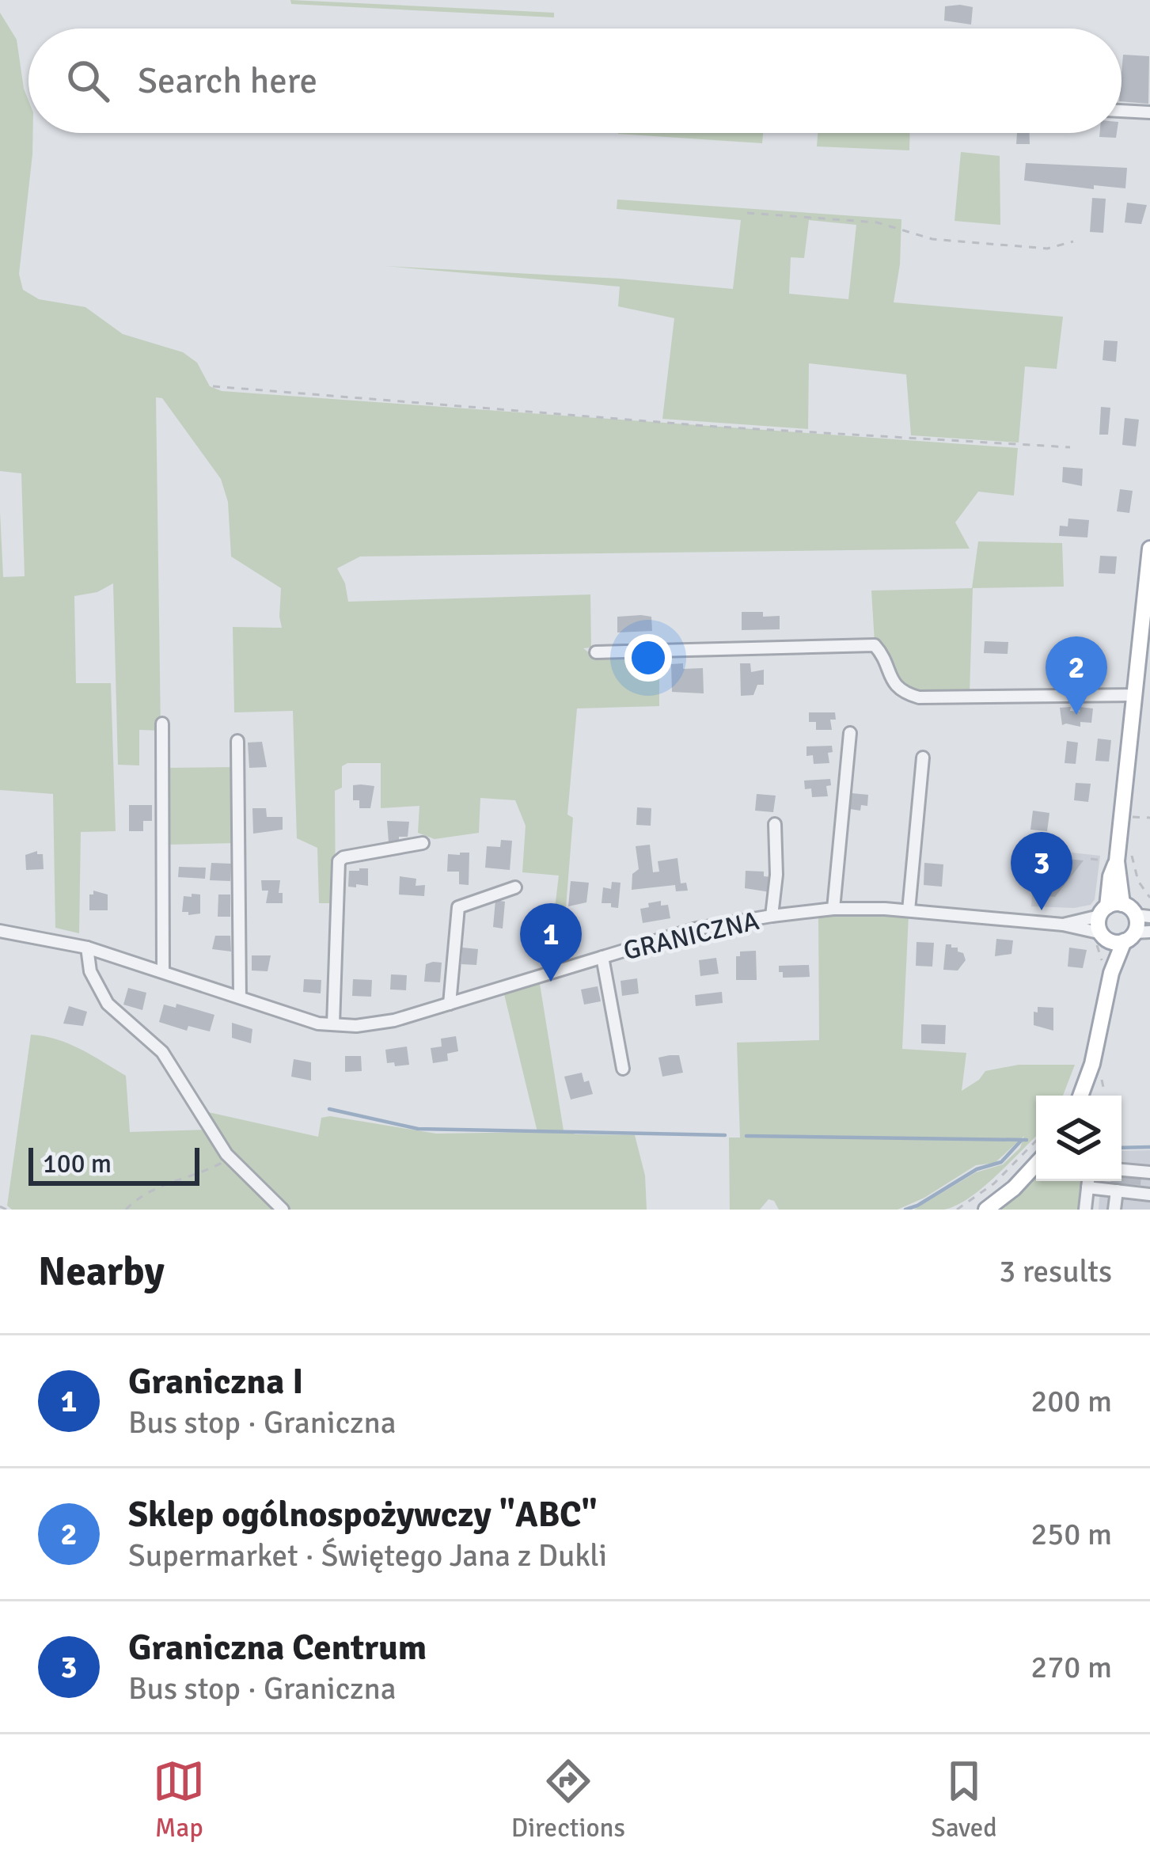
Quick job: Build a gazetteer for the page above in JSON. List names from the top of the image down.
{
  "streets": {
    "street": ["GRANICZNA"]
  },
  "scale_bar": "100 m",
  "page": {
    "search": "Search here",
    "pins": ["2", "3", "1"],
    "scale": "100 m",
    "heading": ["Nearby", "3 results"],
    "list": [
      {
        "mark": "1",
        "name": "Graniczna I",
        "note": "Bus stop · Graniczna",
        "value": "200 m"
      },
      {
        "mark": "2",
        "name": "Sklep ogólnospożywczy \"ABC\"",
        "note": "Supermarket · Świętego Jana z Dukli",
        "value": "250 m"
      },
      {
        "mark": "3",
        "name": "Graniczna Centrum",
        "note": "Bus stop · Graniczna",
        "value": "270 m"
      }
    ],
    "nav": ["Map", "Directions", "Saved"]
  }
}
